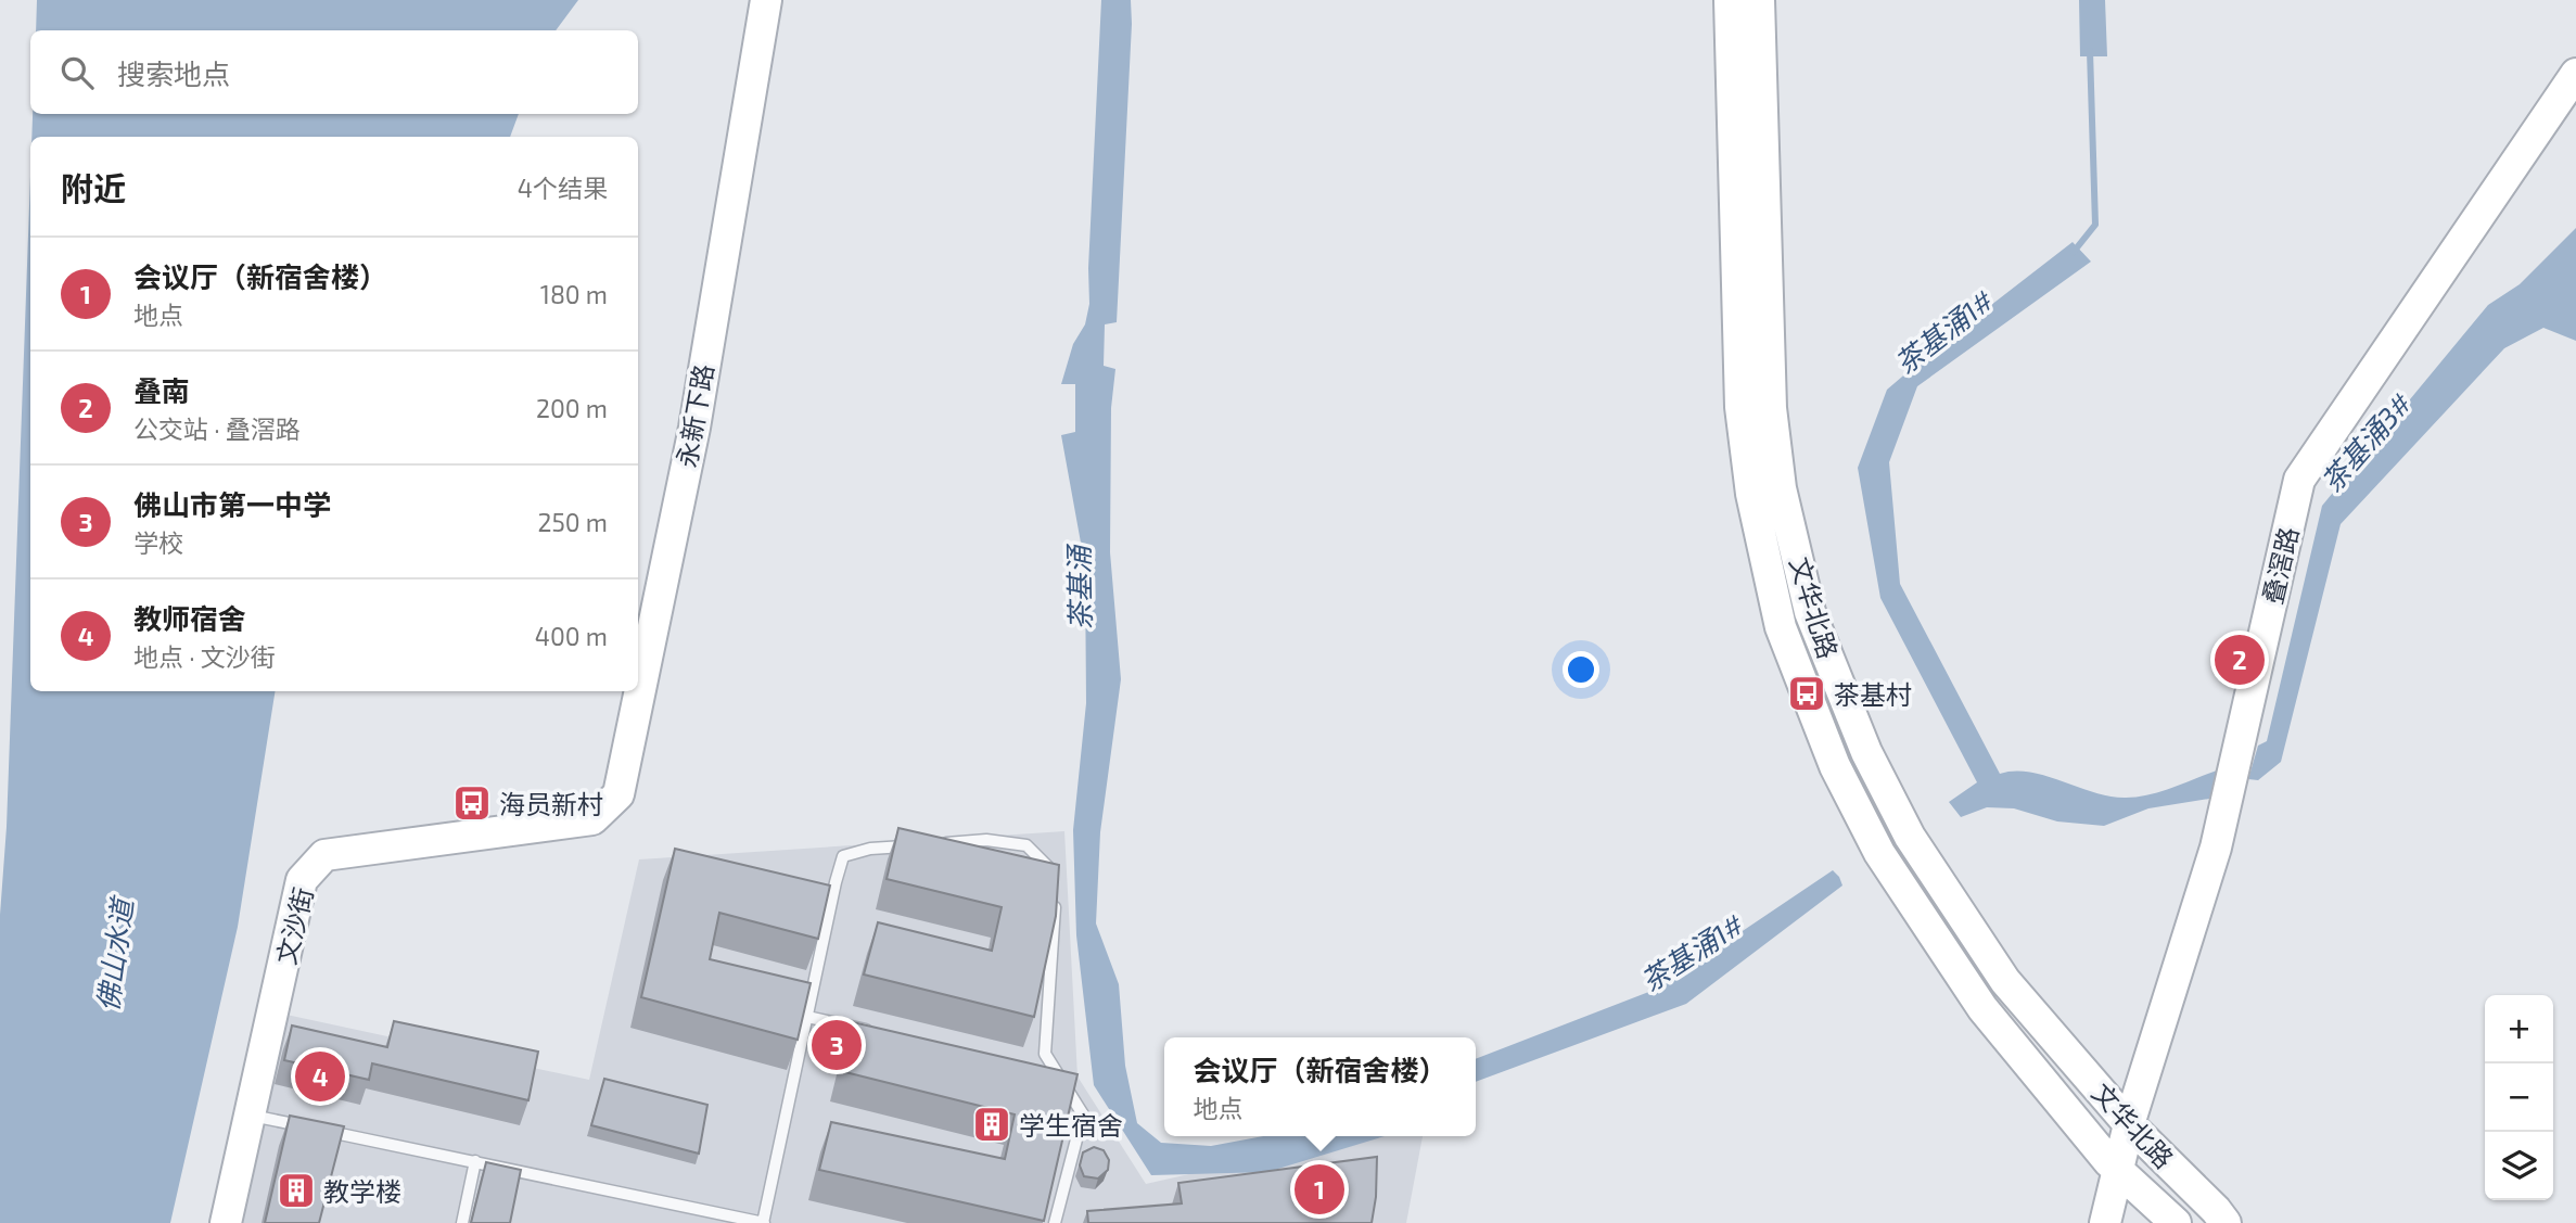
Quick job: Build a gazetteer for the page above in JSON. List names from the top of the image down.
{
  "streets": {
    "street": [
      "永新下路",
      "叠滘路",
      "文华北路",
      "文沙街"
    ]
  },
  "crossings": [
    ["永新下路", "文沙街"],
    ["叠滘路", "文华北路"]
  ],
  "water": [
    "茶基涌1#",
    "茶基涌3#",
    "茶基涌",
    "佛山水道"
  ],
  "places": {
    "bus stop": ["茶基村", "海员新村"],
    "building": ["学生宿舍", "教学楼"]
  },
  "page": {
    "search": "搜索地点",
    "heading": ["附近", "4个结果"],
    "list": [
      {
        "mark": "1",
        "name": "会议厅（新宿舍楼）",
        "note": "地点",
        "value": "180 m"
      },
      {
        "mark": "2",
        "name": "叠南",
        "note": "公交站 · 叠滘路",
        "value": "200 m"
      },
      {
        "mark": "3",
        "name": "佛山市第一中学",
        "note": "学校",
        "value": "250 m"
      },
      {
        "mark": "4",
        "name": "教师宿舍",
        "note": "地点 · 文沙街",
        "value": "400 m"
      }
    ],
    "pins": [
      "2",
      "3",
      "4",
      "1"
    ],
    "map_buttons": ["+", "−"],
    "popup": ["会议厅（新宿舍楼）", "地点"]
  }
}
